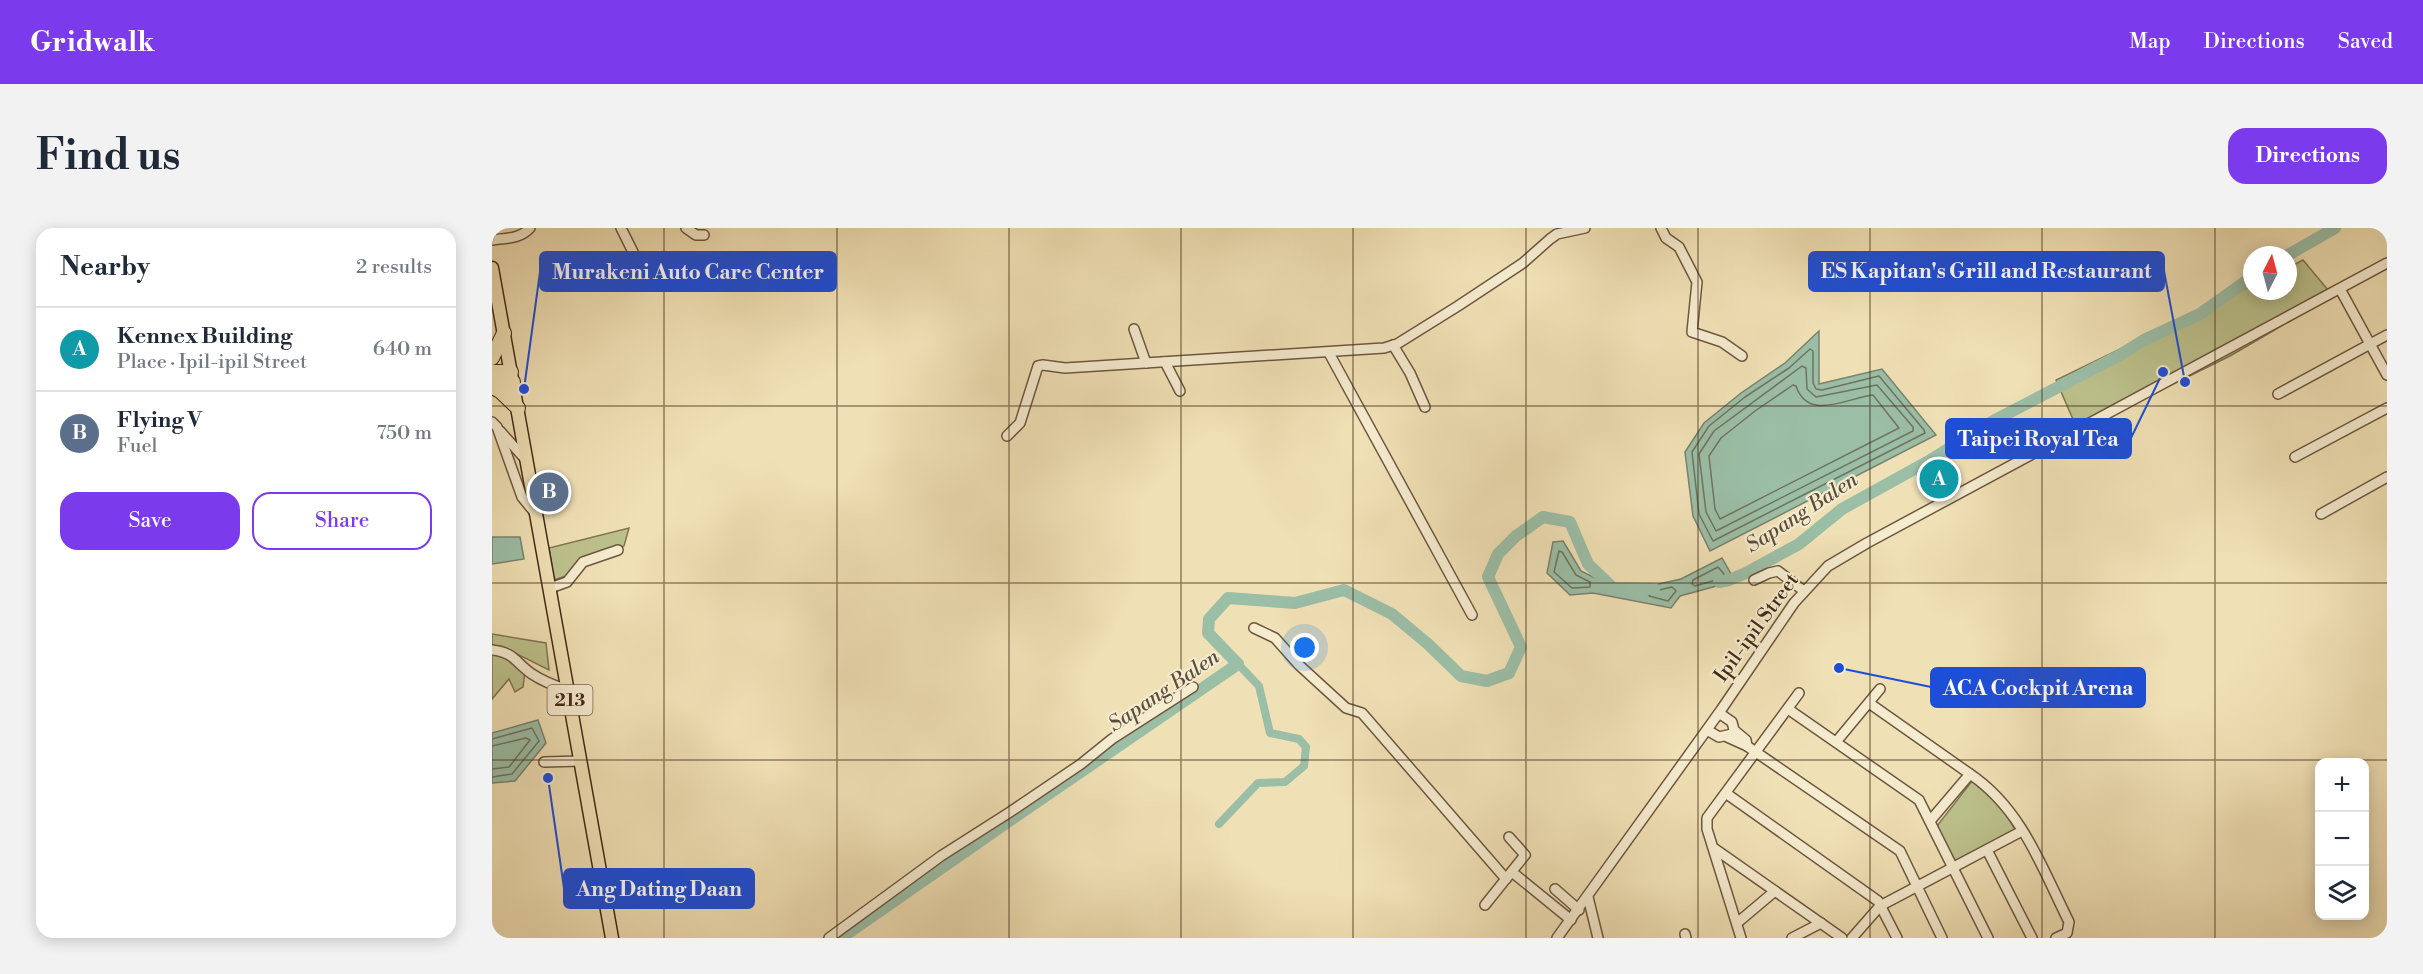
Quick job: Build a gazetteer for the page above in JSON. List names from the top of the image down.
{
  "streets": {
    "main road": ["213"],
    "street": ["Ipil-ipil Street"]
  },
  "water": ["Sapang Balen"],
  "places": [
    "Taipei Royal Tea",
    "ES Kapitan's Grill and Restaurant",
    "Murakeni Auto Care Center",
    "ACA Cockpit Arena",
    "Ang Dating Daan"
  ],
  "north": "top",
  "page": {
    "header": "Gridwalk",
    "nav": ["Map", "Directions", "Saved"],
    "buttons": [
      "Directions",
      ["Save", "Share"]
    ],
    "title": "Find us",
    "heading": ["Nearby", "2 results"],
    "list": [
      {
        "mark": "A",
        "name": "Kennex Building",
        "note": "Place · Ipil-ipil Street",
        "value": "640 m"
      },
      {
        "mark": "B",
        "name": "Flying V",
        "note": "Fuel",
        "value": "750 m"
      }
    ],
    "pins": ["A", "B"],
    "map_buttons": ["+", "−"]
  }
}
